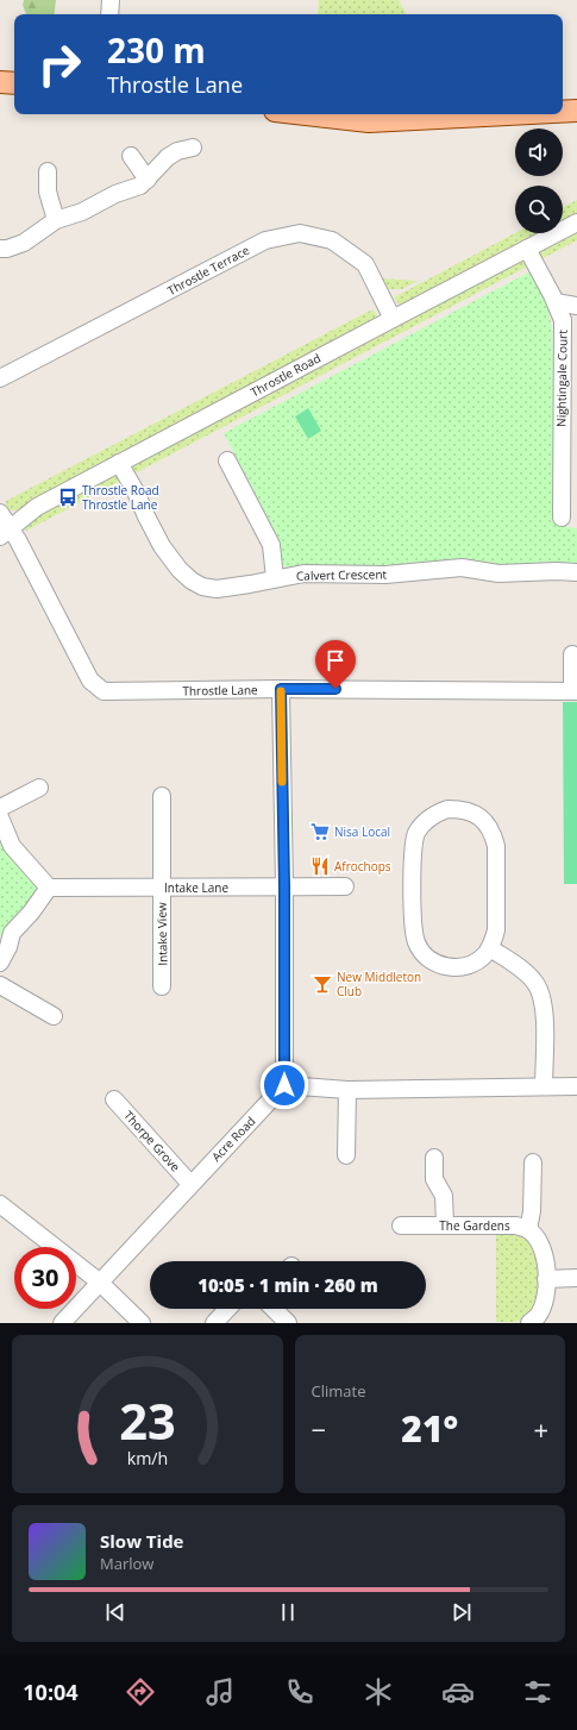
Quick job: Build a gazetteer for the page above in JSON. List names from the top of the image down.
{
  "streets": {
    "street": [
      "Throstle Terrace",
      "Throstle Road",
      "Nightingale Court",
      "Calvert Crescent",
      "Throstle Lane",
      "Intake Lane",
      "Intake View",
      "Acre Road",
      "Thorpe Grove",
      "The Gardens"
    ]
  },
  "crossings": [
    ["Throstle Terrace", "Throstle Road"],
    ["Throstle Road", "Nightingale Court"],
    ["Throstle Road", "Calvert Crescent"],
    ["Throstle Road", "Throstle Lane"],
    ["Intake Lane", "Intake View"],
    ["Acre Road", "Thorpe Grove"]
  ],
  "places": {
    "bus stop": ["Throstle Road Throstle Lane"],
    "supermarket": ["Nisa Local"],
    "restaurant": ["Afrochops"],
    "bar": ["New Middleton Club"]
  },
  "page": {
    "turn": ["230 m", "Throstle Lane"],
    "limit": "30",
    "trip": "10:05 · 1 min · 260 m",
    "tile": "Climate",
    "heat": ["−", "21°", "+"],
    "song": ["Slow Tide", "Marlow"],
    "tabs": "10:04",
    "gauge": ["23", "km/h"]
  }
}
